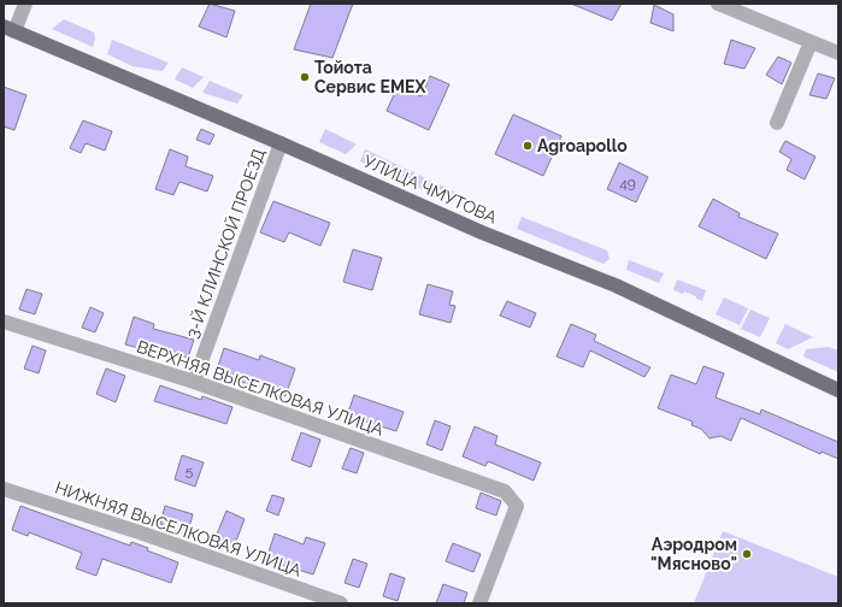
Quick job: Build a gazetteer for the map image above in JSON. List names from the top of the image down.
{
  "streets": {
    "main road": ["УЛИЦА ЧМУТОВА"],
    "street": ["3-Й КЛИНСКОЙ ПРОЕЗД", "ВЕРХНЯЯ ВЫСЕЛКОВАЯ УЛИЦА", "НИЖНЯЯ ВЫСЕЛКОВАЯ УЛИЦА"]
  },
  "crossings": [
    ["УЛИЦА ЧМУТОВА", "3-Й КЛИНСКОЙ ПРОЕЗД"],
    ["3-Й КЛИНСКОЙ ПРОЕЗД", "ВЕРХНЯЯ ВЫСЕЛКОВАЯ УЛИЦА"]
  ],
  "places": ["Тойота Сервис EMEX", "Agroapollo", "Аэродром \"Мясново\""],
  "house_numbers": ["49", "5"]
}
